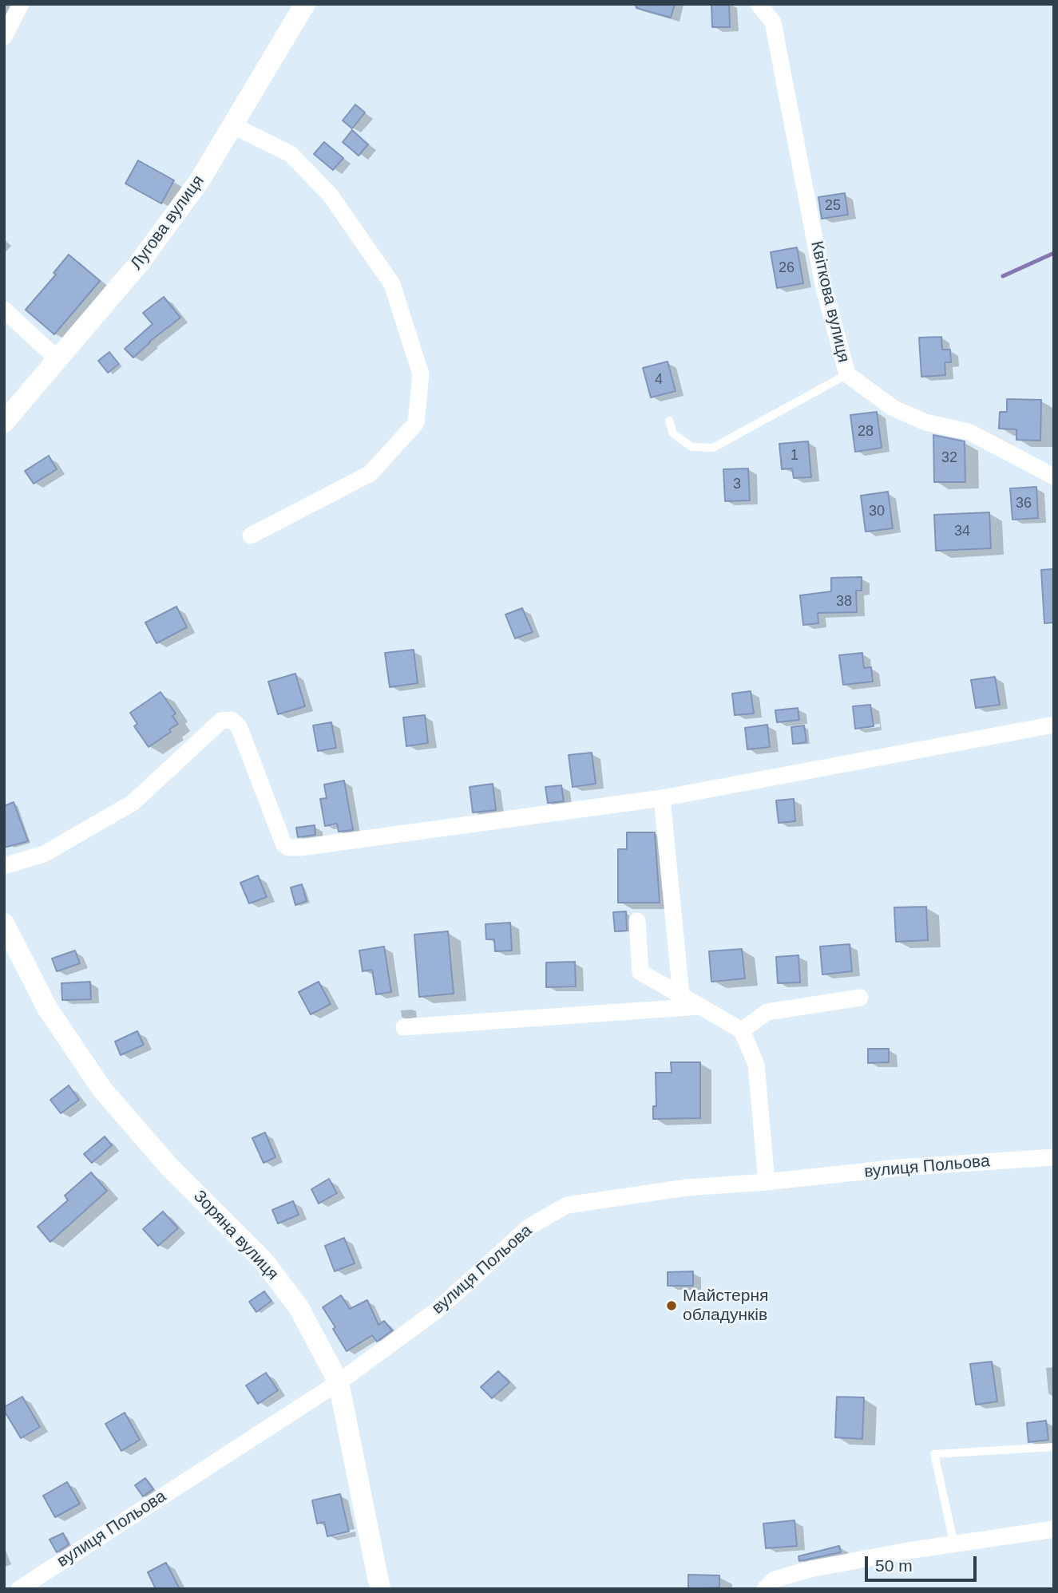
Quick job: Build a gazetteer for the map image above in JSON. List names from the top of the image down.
{
  "streets": {
    "street": [
      "Лугова вулиця",
      "Квіткова вулиця",
      "вулиця Польова",
      "Зоряна вулиця"
    ]
  },
  "crossings": [
    ["вулиця Польова", "Зоряна вулиця"]
  ],
  "places": ["Майстерня обладунків"],
  "house_numbers": [
    "25",
    "26",
    "4",
    "28",
    "1",
    "32",
    "3",
    "36",
    "30",
    "34",
    "38"
  ],
  "scale_bar": "50 m"
}
